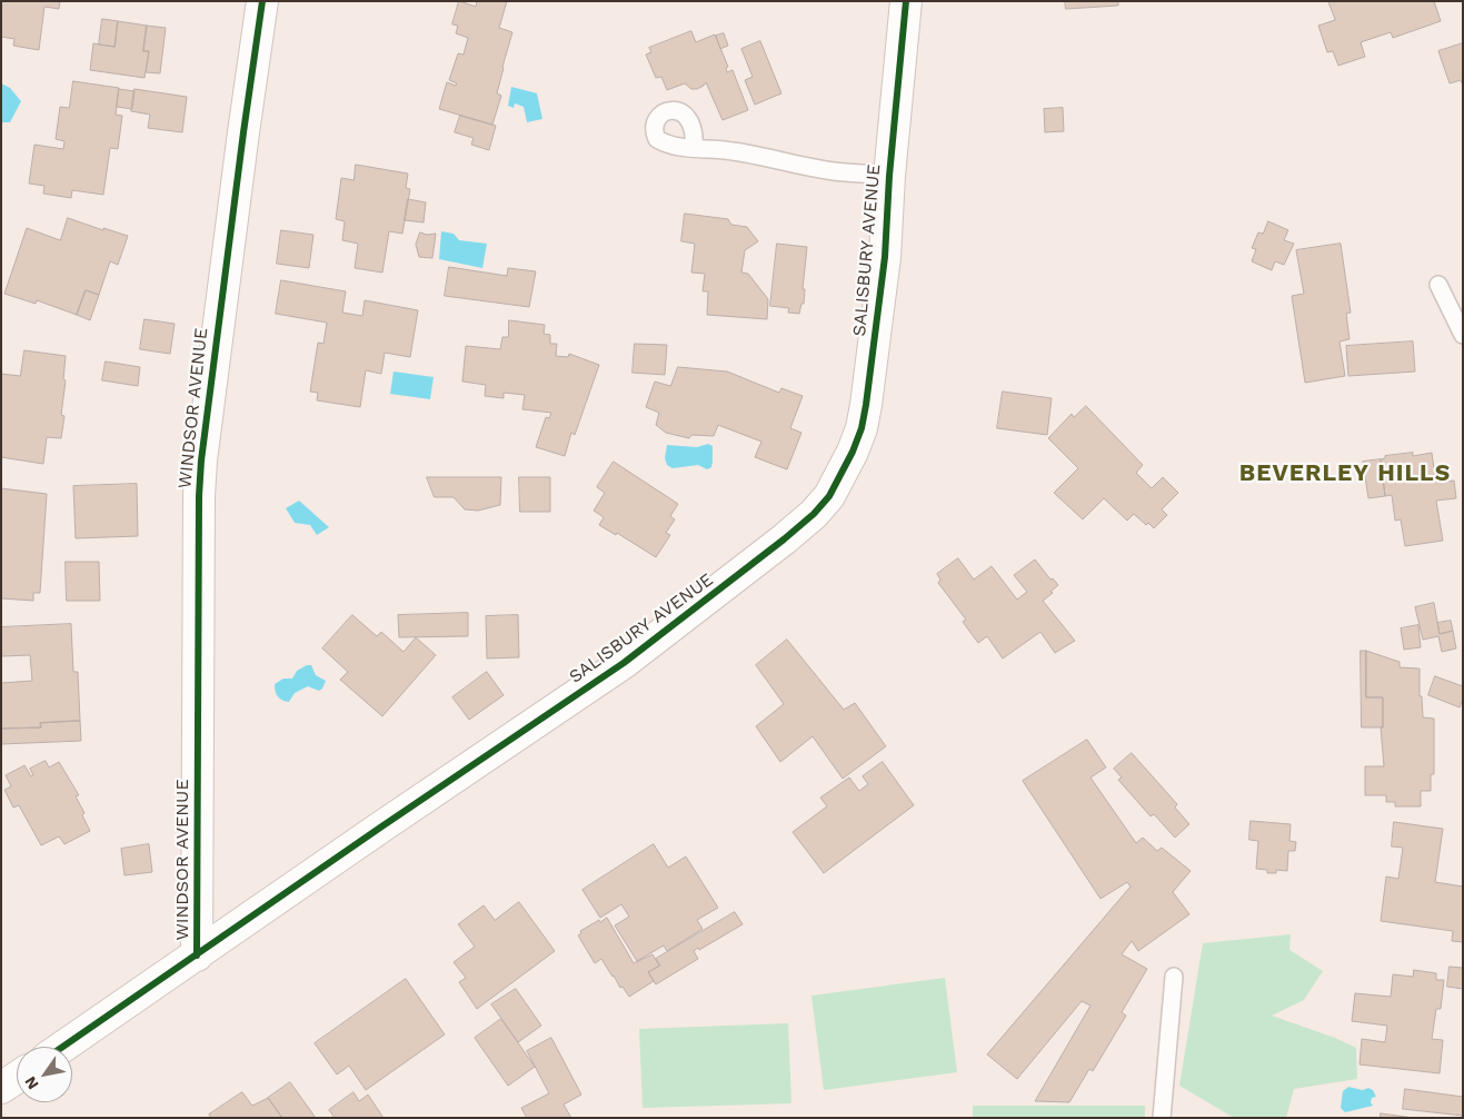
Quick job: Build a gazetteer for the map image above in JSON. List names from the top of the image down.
{
  "streets": {
    "street": ["SALISBURY AVENUE", "WINDSOR AVENUE"]
  },
  "crossings": [
    ["SALISBURY AVENUE", "WINDSOR AVENUE"]
  ],
  "districts": ["BEVERLEY HILLS"],
  "north": "bottom left"
}
